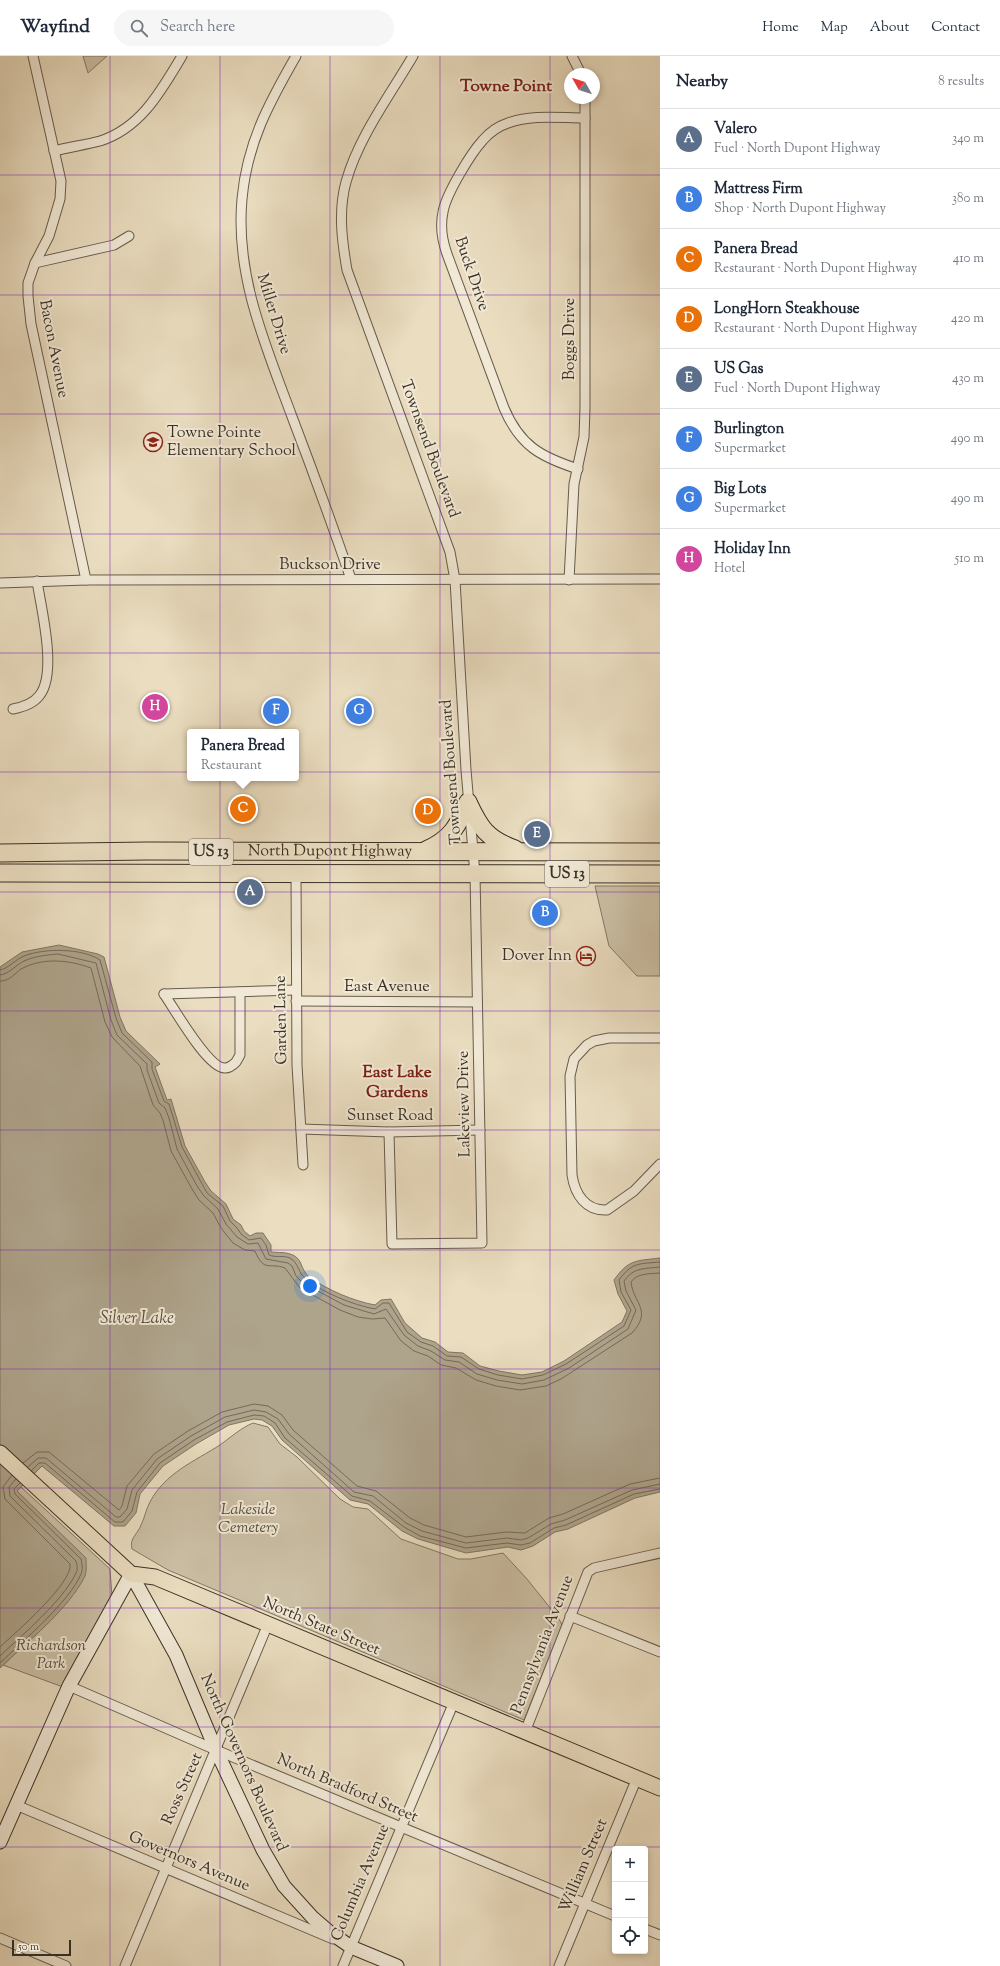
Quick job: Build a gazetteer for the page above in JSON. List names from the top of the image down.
{
  "streets": {
    "highway": ["US 13", "North Dupont Highway"],
    "main road": ["North State Street", "North Governors Boulevard"],
    "street": [
      "Buck Drive",
      "Miller Drive",
      "Boggs Drive",
      "Bacon Avenue",
      "Townsend Boulevard",
      "Buckson Drive",
      "East Avenue",
      "Garden Lane",
      "Lakeview Drive",
      "Sunset Road",
      "Pennsylvania Avenue",
      "Ross Street",
      "North Bradford Street",
      "Governors Avenue",
      "William Street",
      "Columbia Avenue"
    ]
  },
  "crossings": [
    ["Buck Drive", "Boggs Drive"],
    ["Miller Drive", "Buckson Drive"],
    ["Boggs Drive", "Buckson Drive"],
    ["Bacon Avenue", "Buckson Drive"],
    ["Townsend Boulevard", "Buckson Drive"],
    ["Townsend Boulevard", "North Dupont Highway"],
    ["Townsend Boulevard", "Lakeview Drive"],
    ["North Dupont Highway", "Garden Lane"],
    ["North Dupont Highway", "Lakeview Drive"],
    ["East Avenue", "Garden Lane"],
    ["East Avenue", "Lakeview Drive"],
    ["Garden Lane", "Sunset Road"],
    ["Lakeview Drive", "Sunset Road"],
    ["North State Street", "Pennsylvania Avenue"],
    ["North State Street", "North Governors Boulevard"],
    ["North State Street", "Ross Street"],
    ["North State Street", "William Street"],
    ["North State Street", "Columbia Avenue"],
    ["North Governors Boulevard", "Ross Street"],
    ["North Governors Boulevard", "North Bradford Street"],
    ["North Governors Boulevard", "Governors Avenue"],
    ["North Governors Boulevard", "Columbia Avenue"],
    ["Ross Street", "North Bradford Street"],
    ["Ross Street", "Governors Avenue"],
    ["North Bradford Street", "William Street"],
    ["North Bradford Street", "Columbia Avenue"],
    ["Governors Avenue", "Columbia Avenue"]
  ],
  "districts": ["Towne Point", "East Lake Gardens"],
  "water": ["Silver Lake"],
  "parks": ["Lakeside Cemetery", "Richardson Park"],
  "places": {
    "school or university": ["Towne Pointe Elementary School"],
    "hotel": ["Dover Inn"]
  },
  "scale_bar": "50 m",
  "north": "top left",
  "page": {
    "header": "Wayfind",
    "search": "Search here",
    "nav": [
      "Home",
      "Map",
      "About",
      "Contact"
    ],
    "heading": ["Nearby", "8 results"],
    "list": [
      {
        "mark": "A",
        "name": "Valero",
        "note": "Fuel · North Dupont Highway",
        "value": "340 m"
      },
      {
        "mark": "B",
        "name": "Mattress Firm",
        "note": "Shop · North Dupont Highway",
        "value": "380 m"
      },
      {
        "mark": "C",
        "name": "Panera Bread",
        "note": "Restaurant · North Dupont Highway",
        "value": "410 m"
      },
      {
        "mark": "D",
        "name": "LongHorn Steakhouse",
        "note": "Restaurant · North Dupont Highway",
        "value": "420 m"
      },
      {
        "mark": "E",
        "name": "US Gas",
        "note": "Fuel · North Dupont Highway",
        "value": "430 m"
      },
      {
        "mark": "F",
        "name": "Burlington",
        "note": "Supermarket",
        "value": "490 m"
      },
      {
        "mark": "G",
        "name": "Big Lots",
        "note": "Supermarket",
        "value": "490 m"
      },
      {
        "mark": "H",
        "name": "Holiday Inn",
        "note": "Hotel",
        "value": "510 m"
      }
    ],
    "pins": [
      "H",
      "F",
      "G",
      "C",
      "D",
      "E",
      "A",
      "B"
    ],
    "popup": ["Panera Bread", "Restaurant"],
    "map_buttons": ["+", "−"],
    "scale": "50 m"
  }
}
